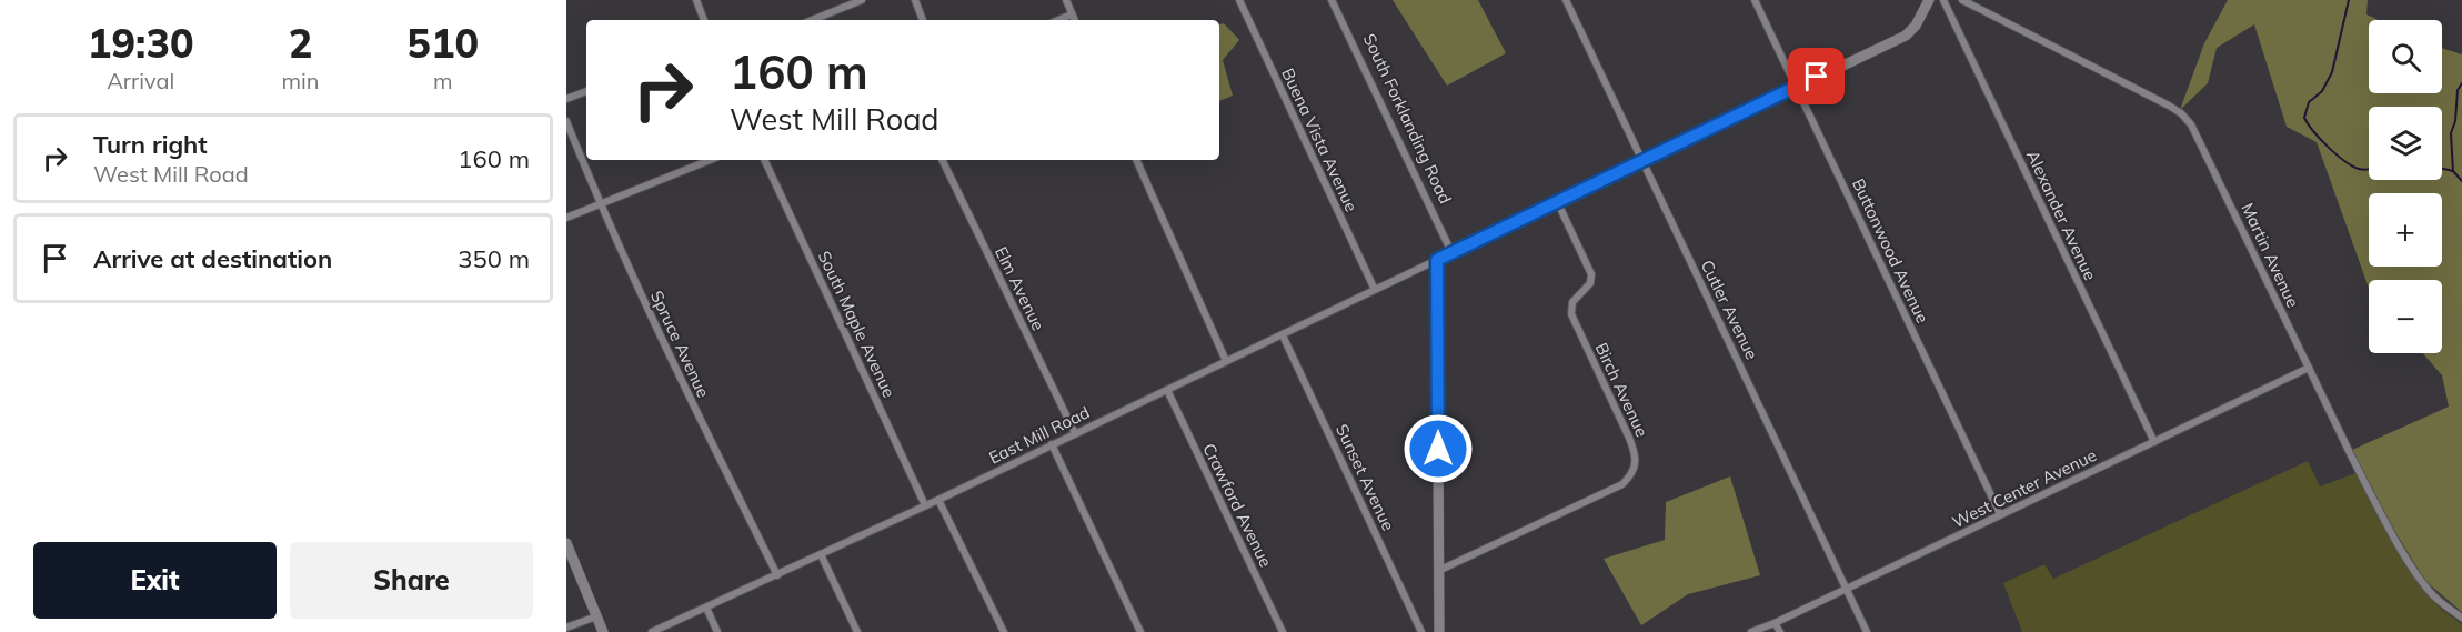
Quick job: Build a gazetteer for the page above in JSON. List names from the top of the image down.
{
  "streets": {
    "street": [
      "South Forklanding Road",
      "Buena Vista Avenue",
      "Alexander Avenue",
      "Buttonwood Avenue",
      "Martin Avenue",
      "Elm Avenue",
      "Cutler Avenue",
      "South Maple Avenue",
      "Spruce Avenue",
      "Birch Avenue",
      "East Mill Road",
      "Sunset Avenue",
      "West Center Avenue",
      "Crawford Avenue"
    ]
  },
  "crossings": [
    ["Buena Vista Avenue", "East Mill Road"],
    ["Alexander Avenue", "West Center Avenue"],
    ["Buttonwood Avenue", "West Center Avenue"],
    ["Martin Avenue", "West Center Avenue"],
    ["Elm Avenue", "East Mill Road"],
    ["Cutler Avenue", "West Center Avenue"],
    ["South Maple Avenue", "East Mill Road"],
    ["Spruce Avenue", "East Mill Road"],
    ["East Mill Road", "Sunset Avenue"],
    ["East Mill Road", "Crawford Avenue"]
  ],
  "page": {
    "eta": [
      "19:30",
      "Arrival",
      "2",
      "min",
      "510",
      "m"
    ],
    "map_buttons": ["+", "−"],
    "turn": ["160 m", "West Mill Road"],
    "list": [
      {
        "name": "Turn right",
        "note": "West Mill Road",
        "value": "160 m"
      },
      {
        "name": "Arrive at destination",
        "value": "350 m"
      }
    ],
    "buttons": ["Exit", "Share"]
  }
}
